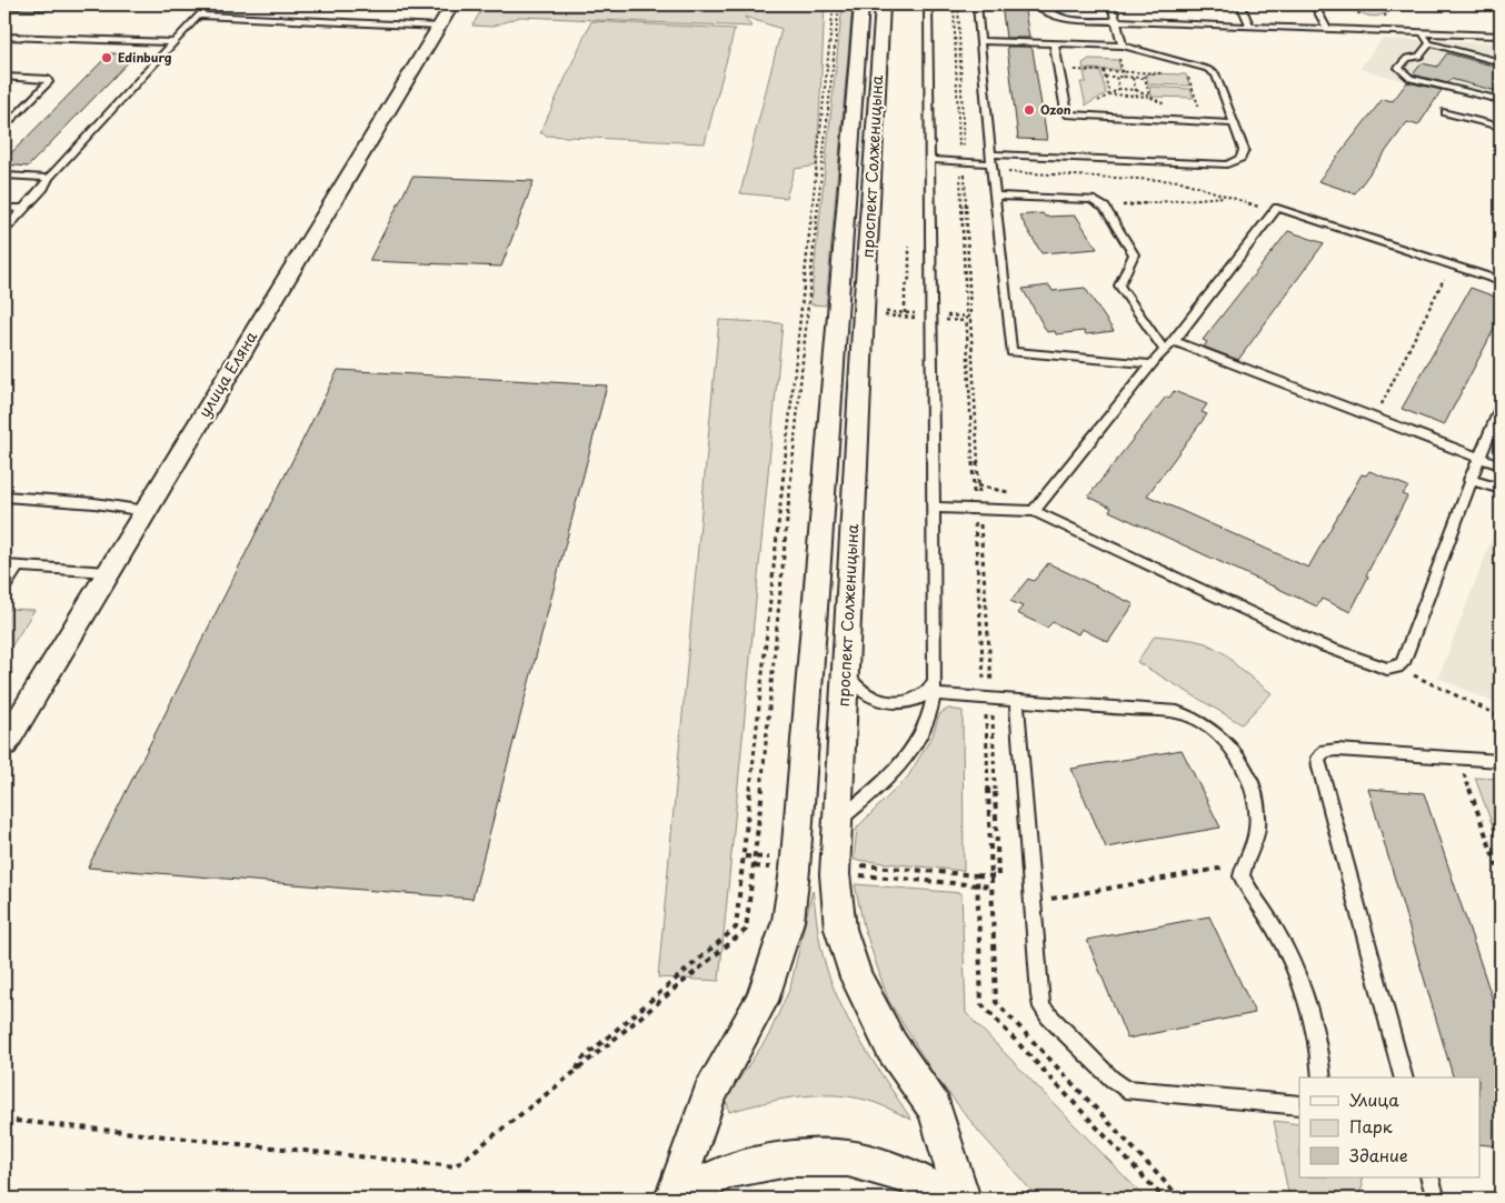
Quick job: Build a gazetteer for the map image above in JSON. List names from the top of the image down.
{
  "streets": {
    "street": ["проспект Солженицына", "улица Еляна"]
  },
  "places": ["Edinburg", "Ozon"],
  "legend": ["Улица", "Парк", "Здание"]
}
